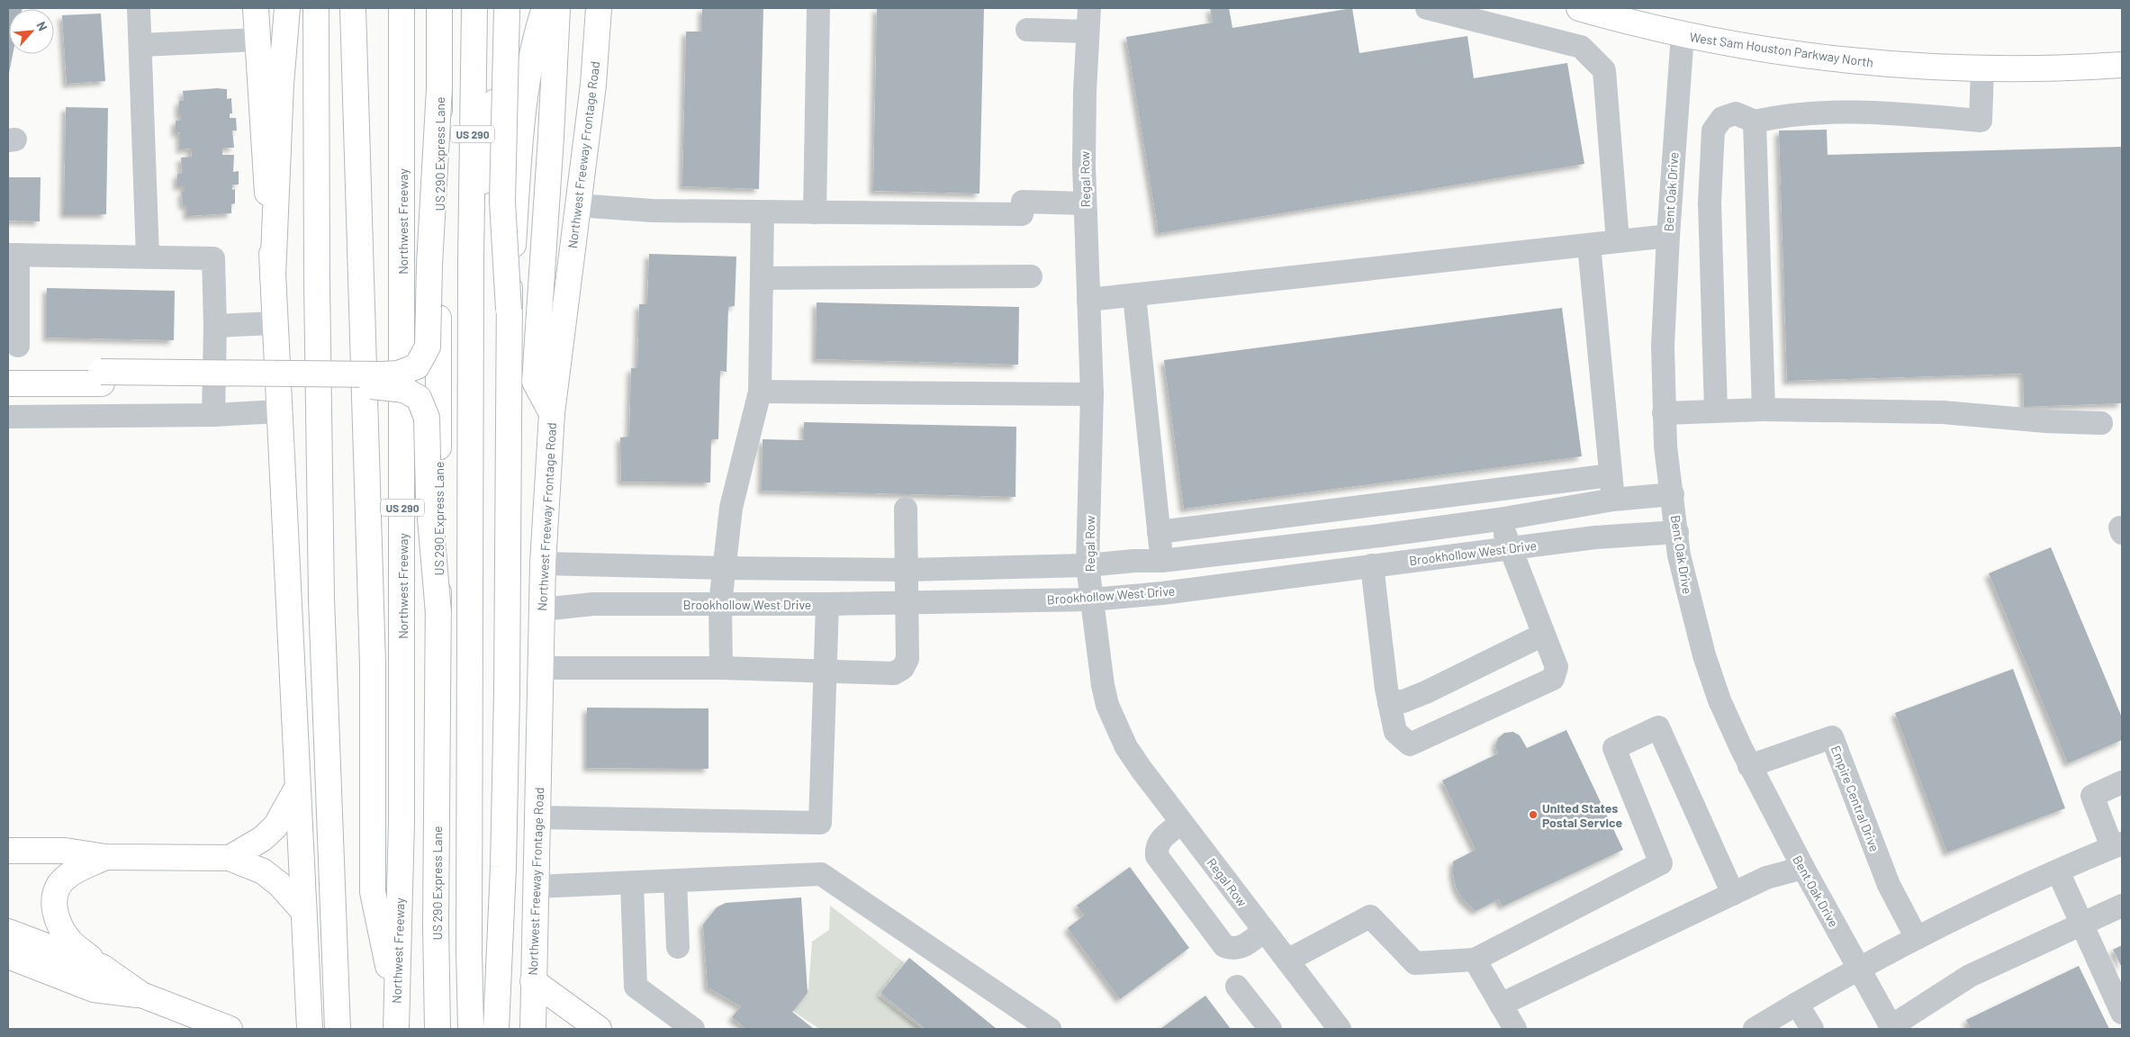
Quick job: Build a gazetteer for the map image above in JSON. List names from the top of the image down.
{
  "streets": {
    "main road": [
      "West Sam Houston Parkway North",
      "US 290",
      "US 290 Express Lane",
      "Northwest Freeway Frontage Road",
      "Northwest Freeway"
    ],
    "street": [
      "Regal Row",
      "Bent Oak Drive",
      "Brookhollow West Drive",
      "Empire Central Drive"
    ]
  },
  "crossings": [
    ["West Sam Houston Parkway North", "Bent Oak Drive"],
    ["Northwest Freeway Frontage Road", "Brookhollow West Drive"],
    ["Regal Row", "Brookhollow West Drive"],
    ["Bent Oak Drive", "Brookhollow West Drive"],
    ["Bent Oak Drive", "Empire Central Drive"]
  ],
  "places": ["United States Postal Service"],
  "north": "top right"
}
